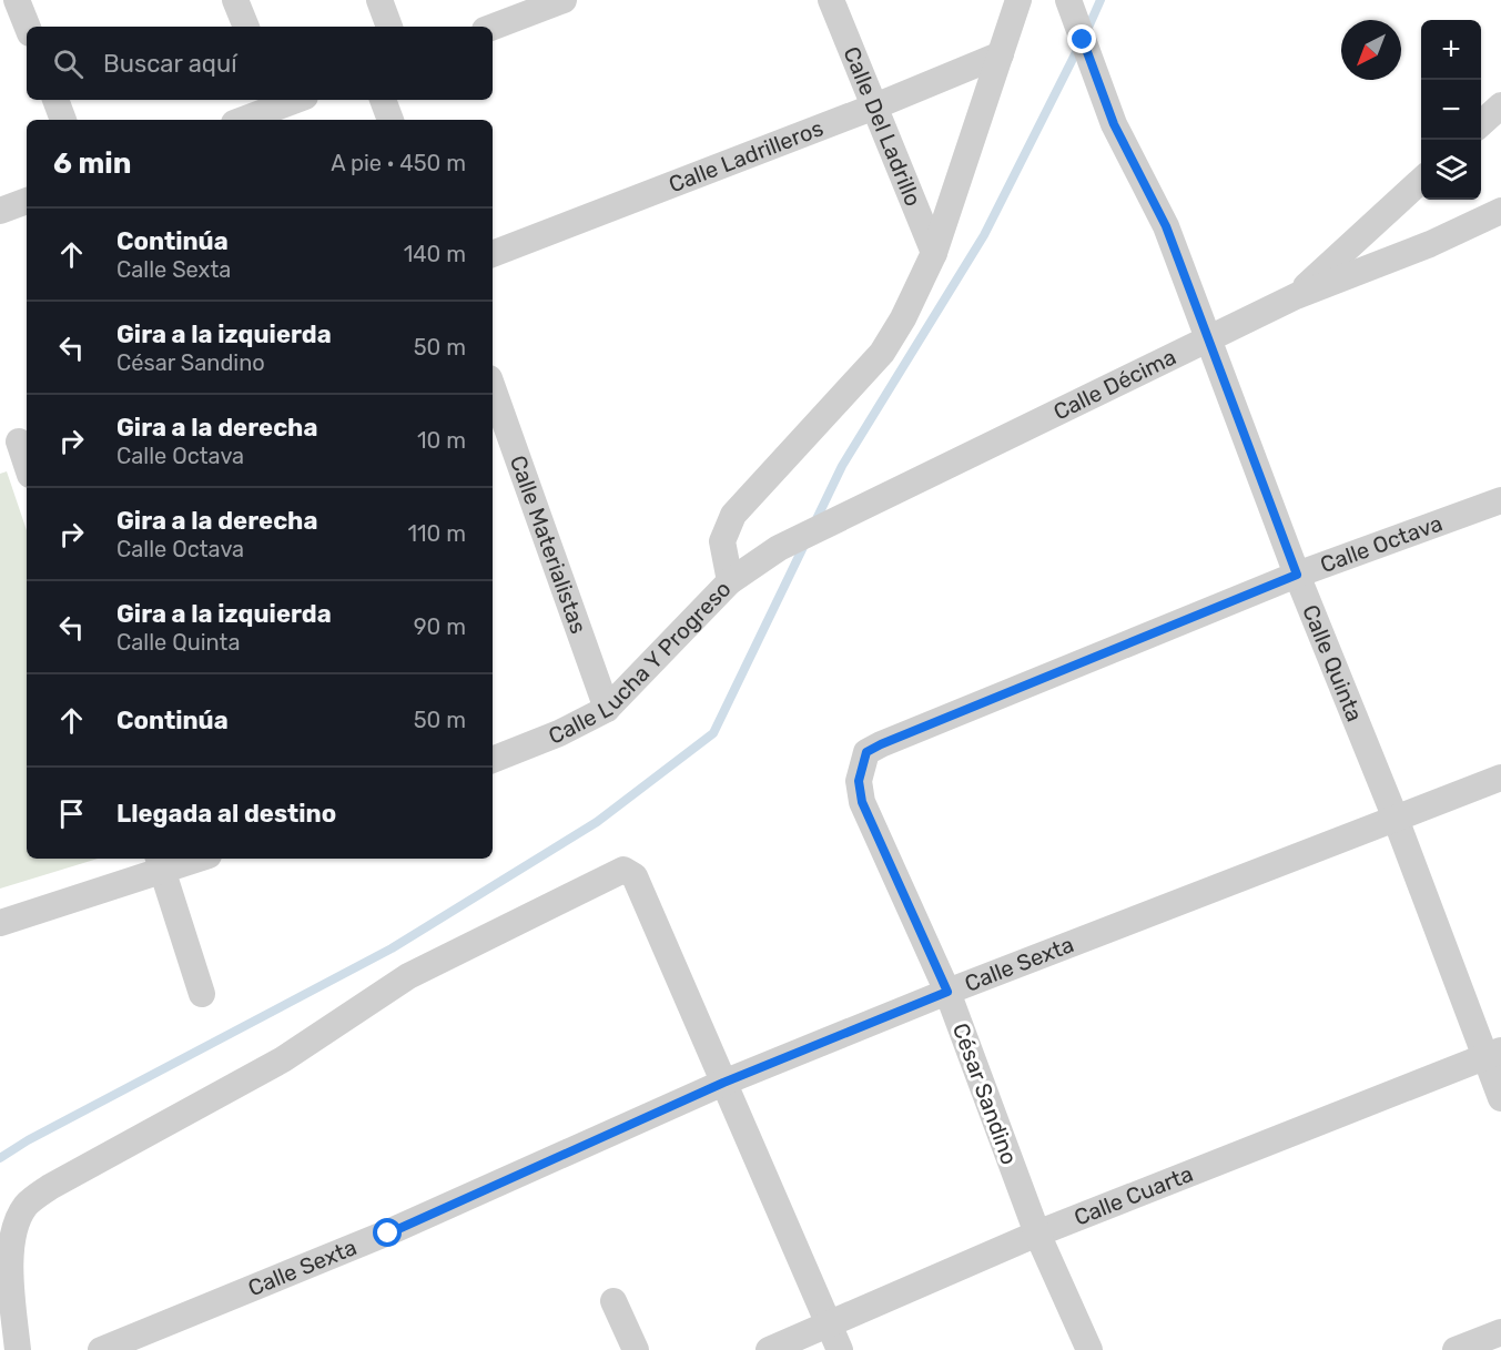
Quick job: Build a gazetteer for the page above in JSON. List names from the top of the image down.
{
  "streets": {
    "street": [
      "Calle Del Ladrillo",
      "Calle Ladrilleros",
      "Calle Décima",
      "Calle Materialistas",
      "Calle Octava",
      "Calle Lucha Y Progreso",
      "Calle Quinta",
      "Calle Sexta",
      "César Sandino",
      "Calle Cuarta"
    ]
  },
  "crossings": [
    ["Calle Del Ladrillo", "Calle Ladrilleros"],
    ["Calle Décima", "Calle Lucha Y Progreso"],
    ["Calle Décima", "Calle Quinta"],
    ["Calle Materialistas", "Calle Lucha Y Progreso"],
    ["Calle Octava", "Calle Quinta"],
    ["Calle Octava", "César Sandino"],
    ["Calle Quinta", "Calle Sexta"],
    ["Calle Quinta", "Calle Cuarta"],
    ["Calle Sexta", "César Sandino"],
    ["César Sandino", "Calle Cuarta"]
  ],
  "north": "bottom left",
  "page": {
    "map_buttons": ["+", "−"],
    "search": "Buscar aquí",
    "heading": ["6 min", "A pie · 450 m"],
    "list": [
      ["Continúa", "Calle Sexta", "140 m"],
      ["Gira a la izquierda", "César Sandino", "50 m"],
      ["Gira a la derecha", "Calle Octava", "10 m"],
      ["Gira a la derecha", "Calle Octava", "110 m"],
      ["Gira a la izquierda", "Calle Quinta", "90 m"],
      ["Continúa", "50 m"],
      "Llegada al destino"
    ]
  }
}
